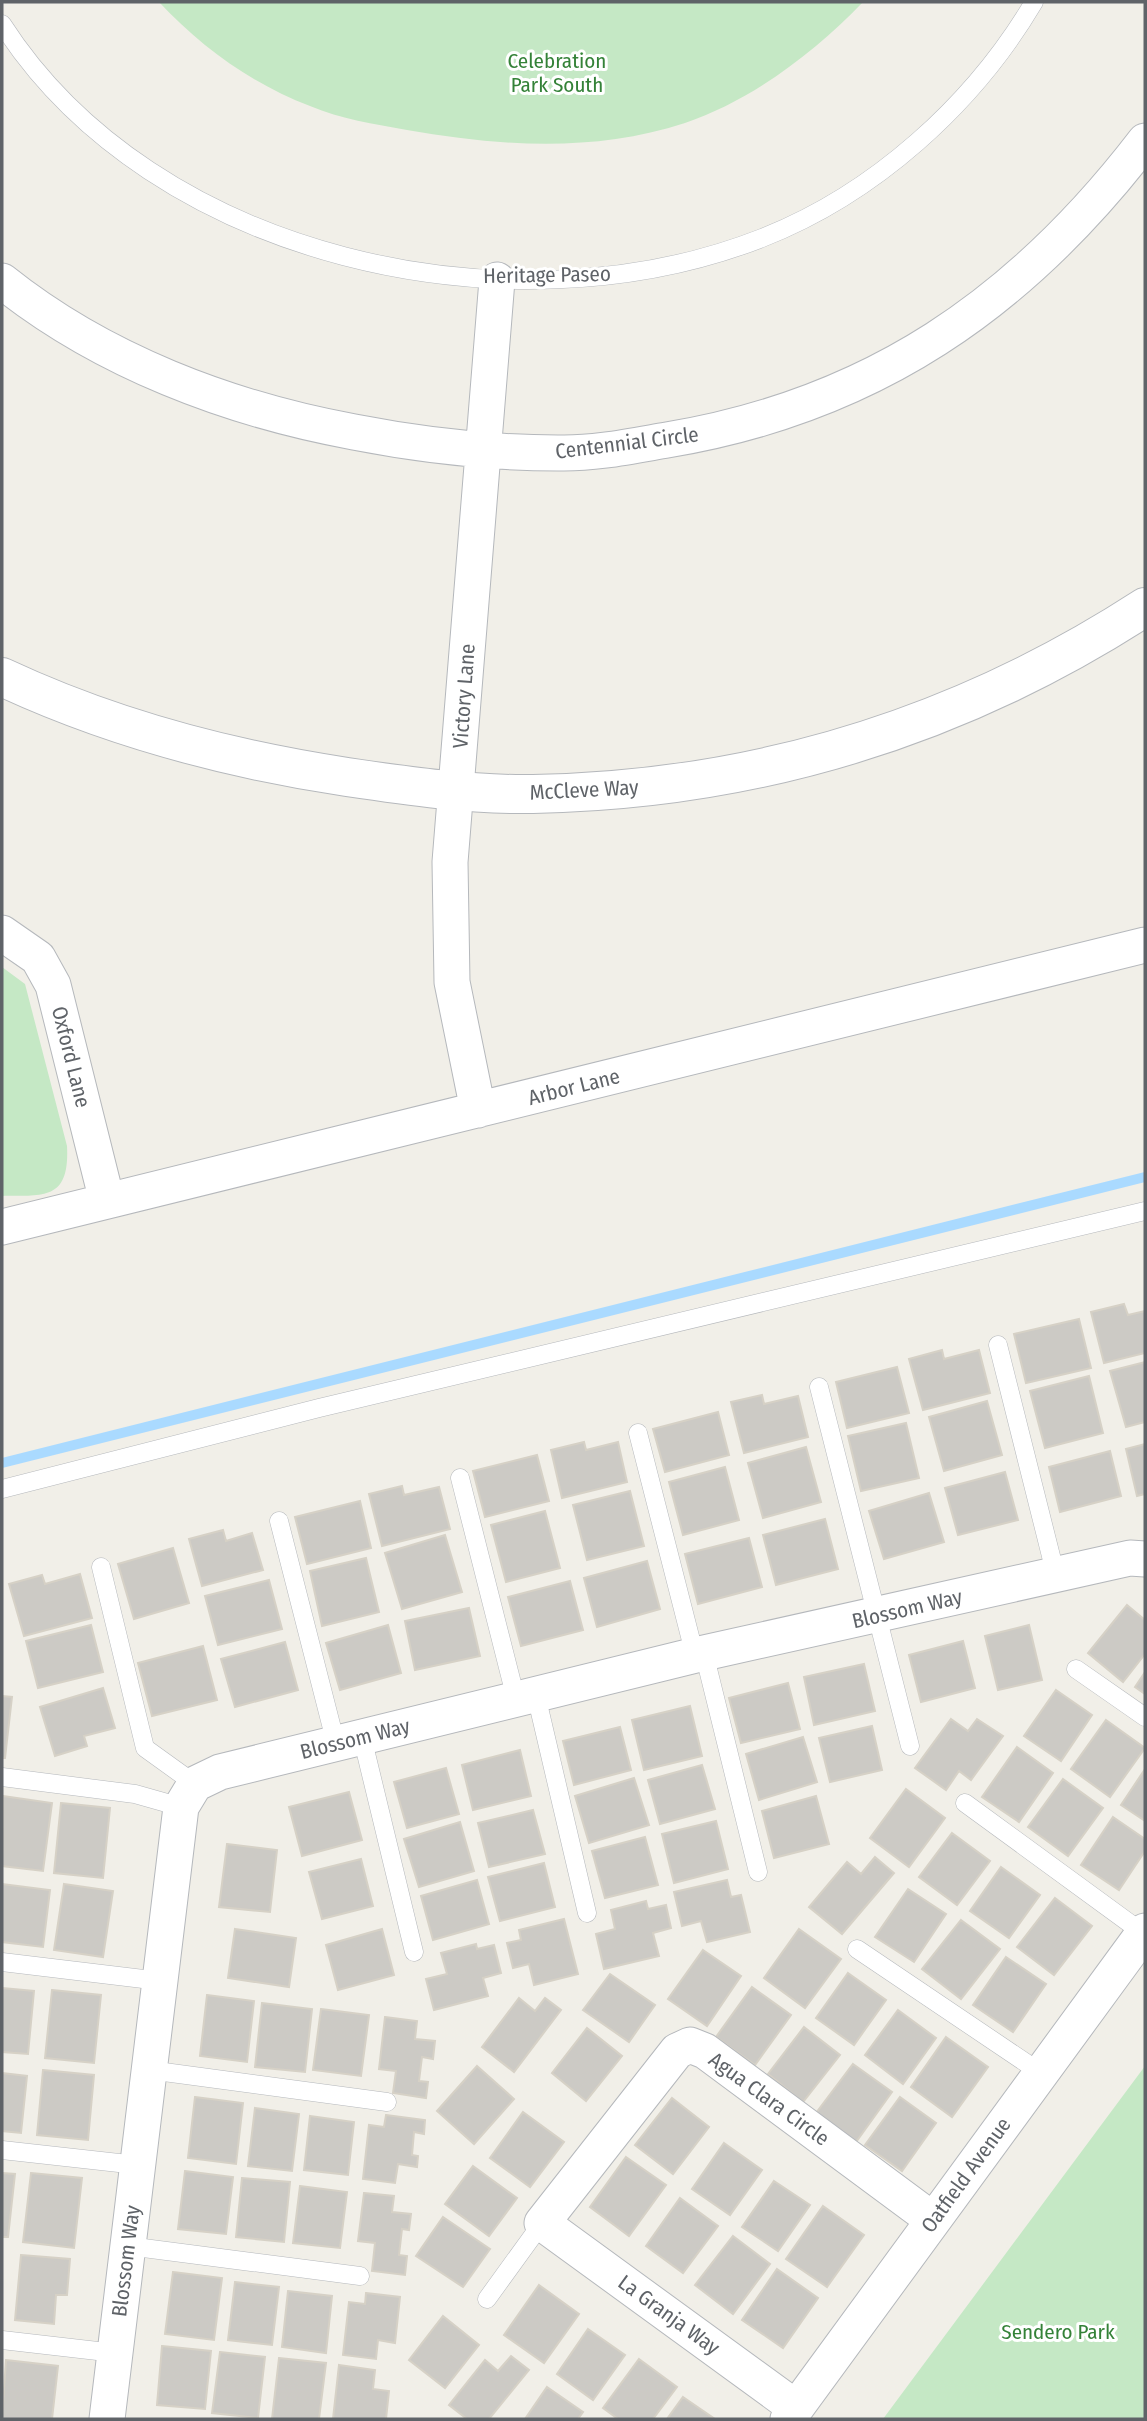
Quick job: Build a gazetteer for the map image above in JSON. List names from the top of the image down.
{
  "streets": {
    "street": [
      "Centennial Circle",
      "Victory Lane",
      "McCleve Way",
      "Oxford Lane",
      "Arbor Lane",
      "Blossom Way",
      "Agua Clara Circle",
      "Oatfield Avenue",
      "La Granja Way"
    ],
    "lane": ["Heritage Paseo"]
  },
  "crossings": [
    ["Heritage Paseo", "Victory Lane"],
    ["Centennial Circle", "Victory Lane"],
    ["Victory Lane", "McCleve Way"],
    ["Victory Lane", "Arbor Lane"],
    ["Oxford Lane", "Arbor Lane"],
    ["Agua Clara Circle", "Oatfield Avenue"],
    ["Agua Clara Circle", "La Granja Way"],
    ["Oatfield Avenue", "La Granja Way"]
  ],
  "parks": ["Celebration Park South", "Sendero Park"]
}
